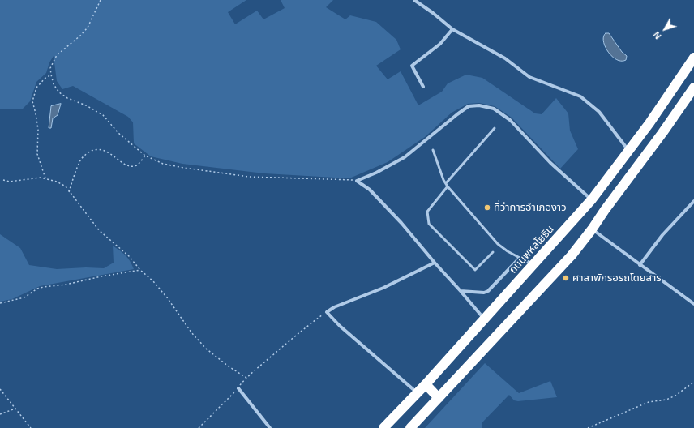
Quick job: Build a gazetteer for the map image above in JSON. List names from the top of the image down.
{
  "streets": {
    "highway": ["ถนนพหลโยธิน"]
  },
  "places": ["ที่ว่าการอำเภองาว", "ศาลาพักรอรถโดยสาร"],
  "north": "bottom left"
}
